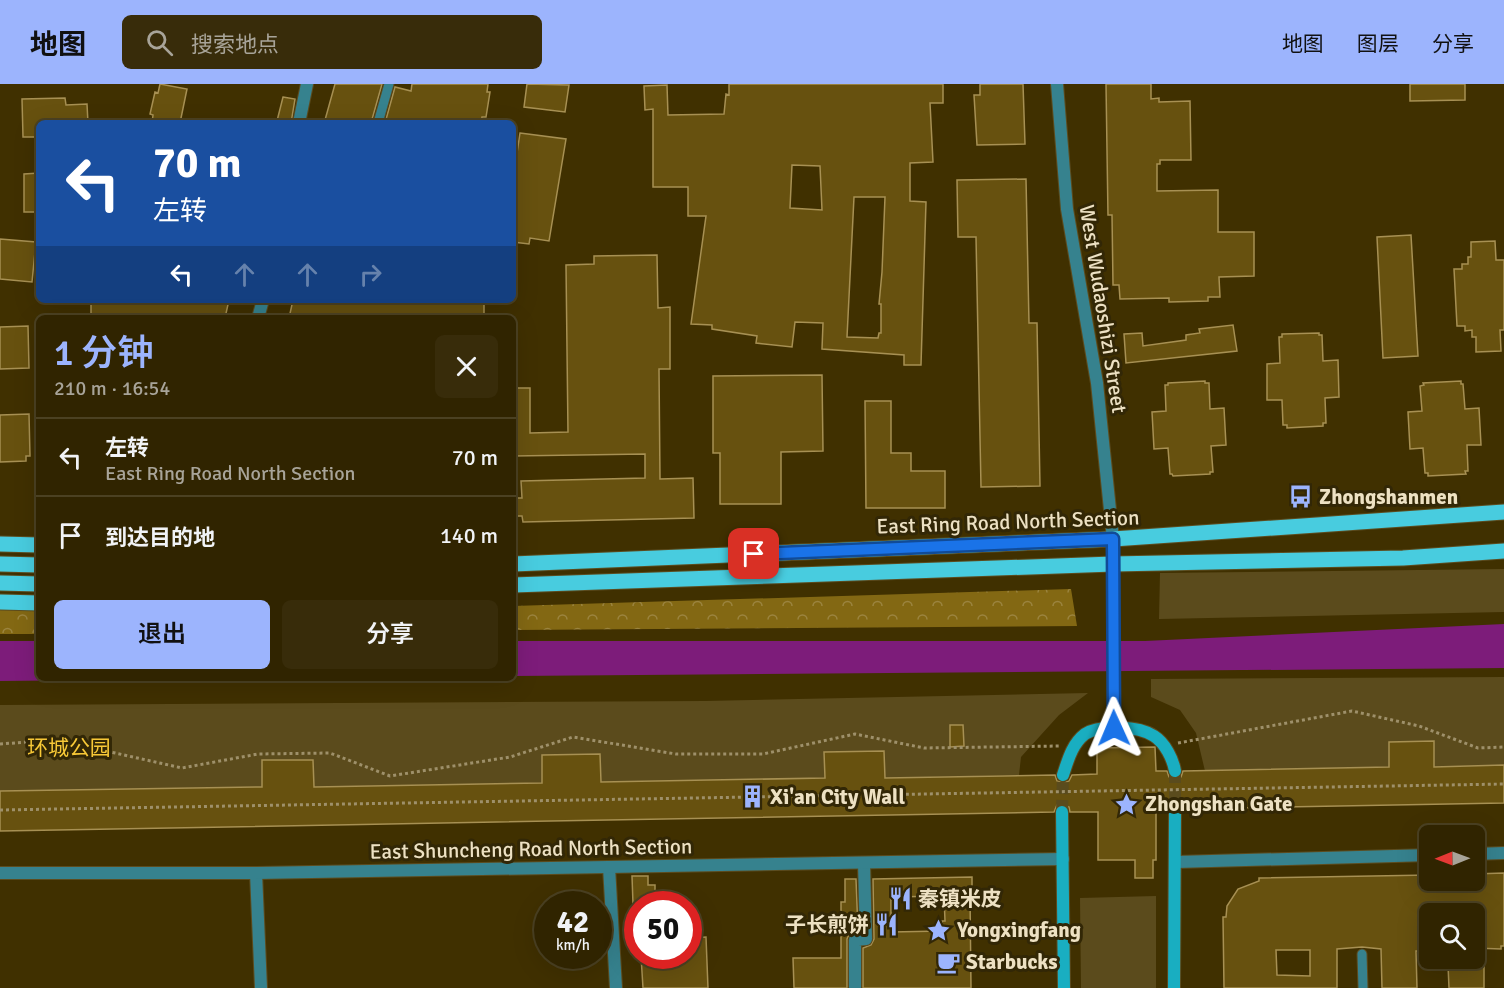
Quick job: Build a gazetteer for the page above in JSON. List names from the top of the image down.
{
  "streets": {
    "main road": ["East Ring Road North Section"],
    "street": ["West Wudaoshizi Street", "East Shuncheng Road North Section"]
  },
  "crossings": [
    ["West Wudaoshizi Street", "East Ring Road North Section"]
  ],
  "parks": ["环城公园"],
  "places": {
    "bus stop": ["Zhongshanmen"],
    "building": ["Xi'an City Wall"],
    "place": ["Zhongshan Gate", "Yongxingfang"],
    "restaurant": ["秦镇米皮", "子长煎饼"],
    "cafe": ["Starbucks"]
  },
  "north": "left",
  "page": {
    "header": "地图",
    "search": "搜索地点",
    "nav": ["地图", "图层", "分享"],
    "turn": ["70 m", "左转"],
    "heading": ["1 分钟", "210 m · 16:54"],
    "list": [
      {
        "name": "左转",
        "note": "East Ring Road North Section",
        "value": "70 m"
      },
      {
        "name": "到达目的地",
        "value": "140 m"
      }
    ],
    "buttons": ["退出", "分享"],
    "speed": "42 km/h",
    "limit": "50"
  }
}
